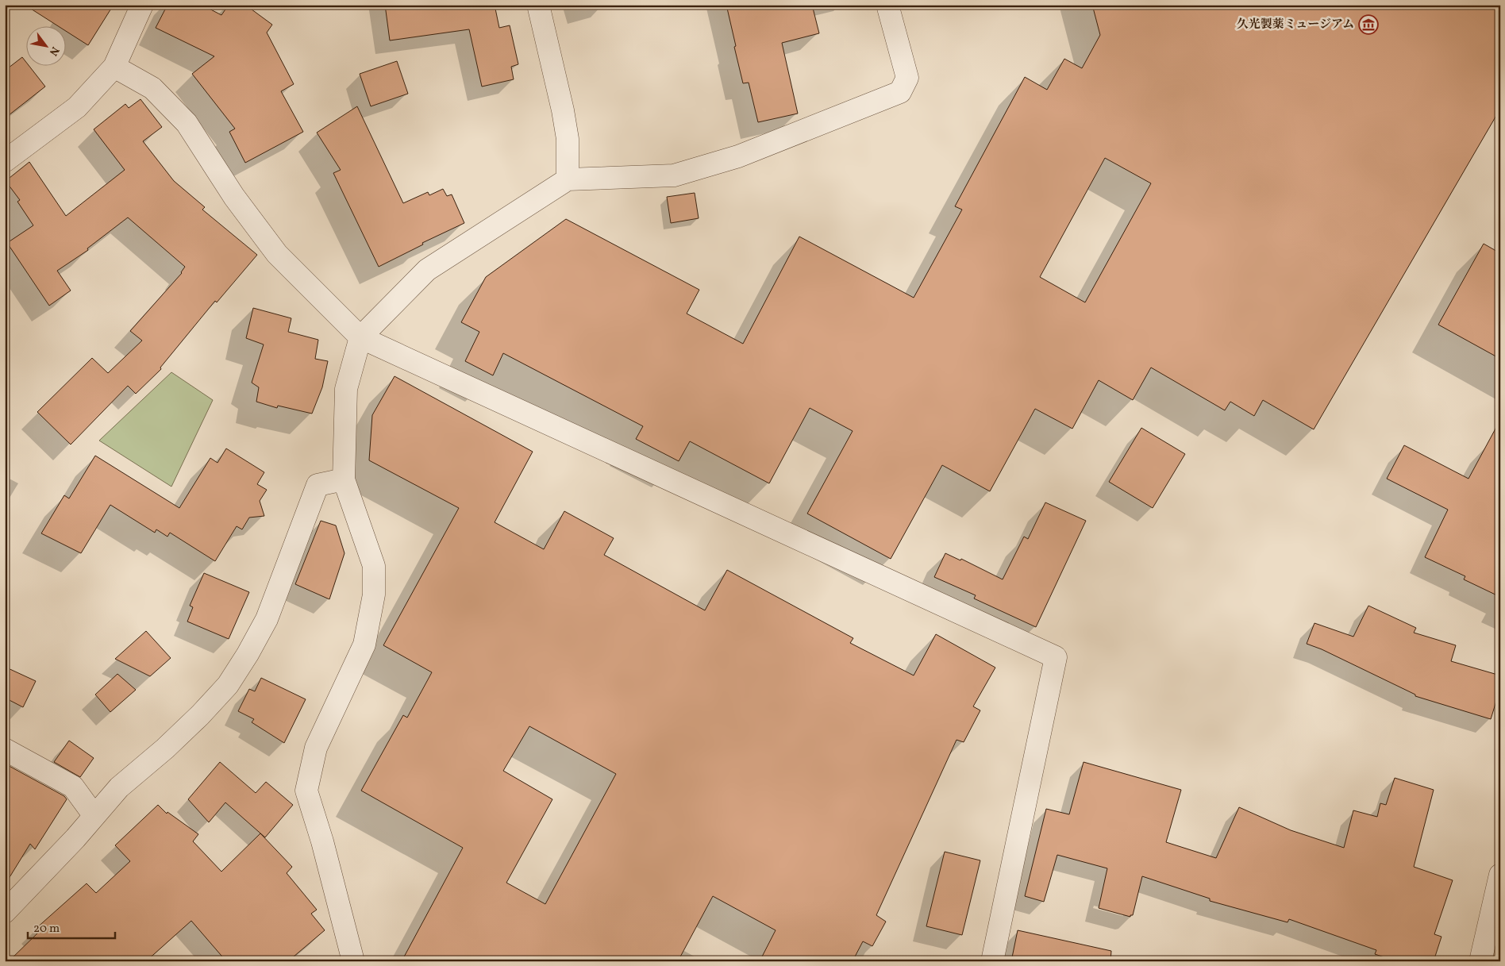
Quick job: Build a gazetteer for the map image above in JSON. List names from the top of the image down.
{
  "places": {
    "museum": ["久光製薬ミュージアム"]
  },
  "scale_bar": "20 m",
  "north": "bottom right"
}
